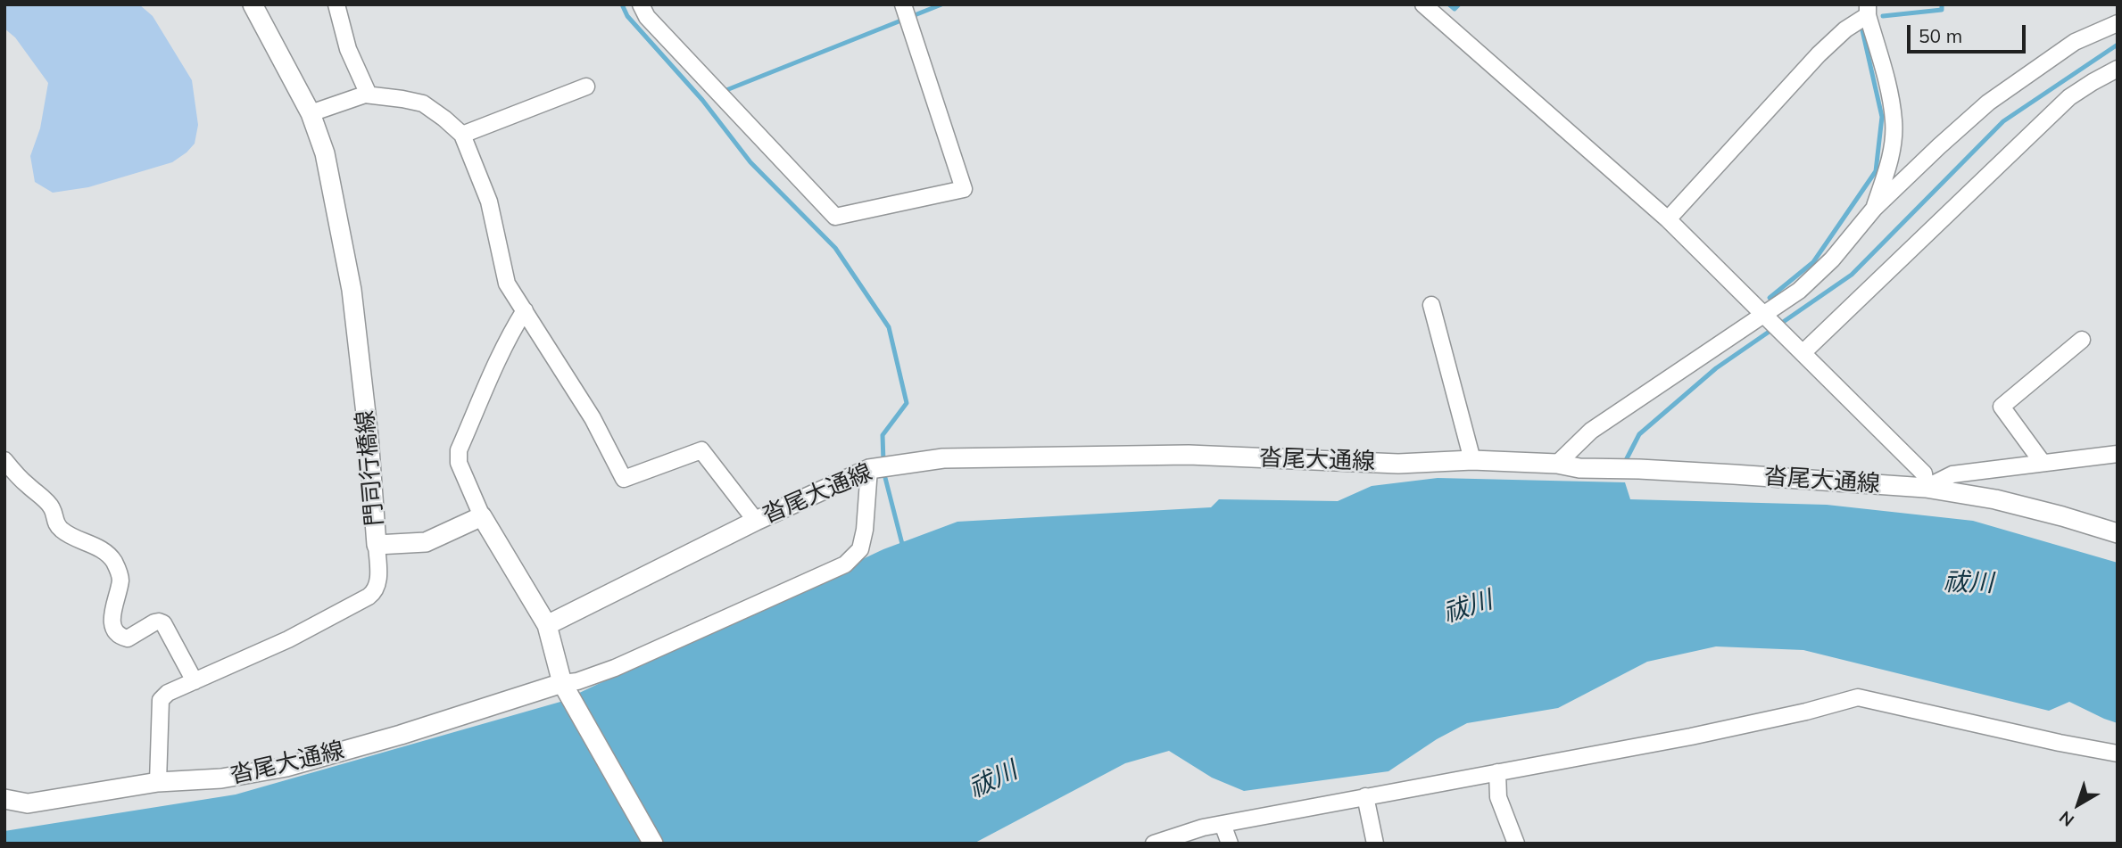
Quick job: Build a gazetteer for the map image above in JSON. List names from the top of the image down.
{
  "streets": {
    "main road": ["沓尾大通線", "門司行橋線"]
  },
  "water": ["祓川"],
  "scale_bar": "50 m",
  "north": "bottom left"
}
